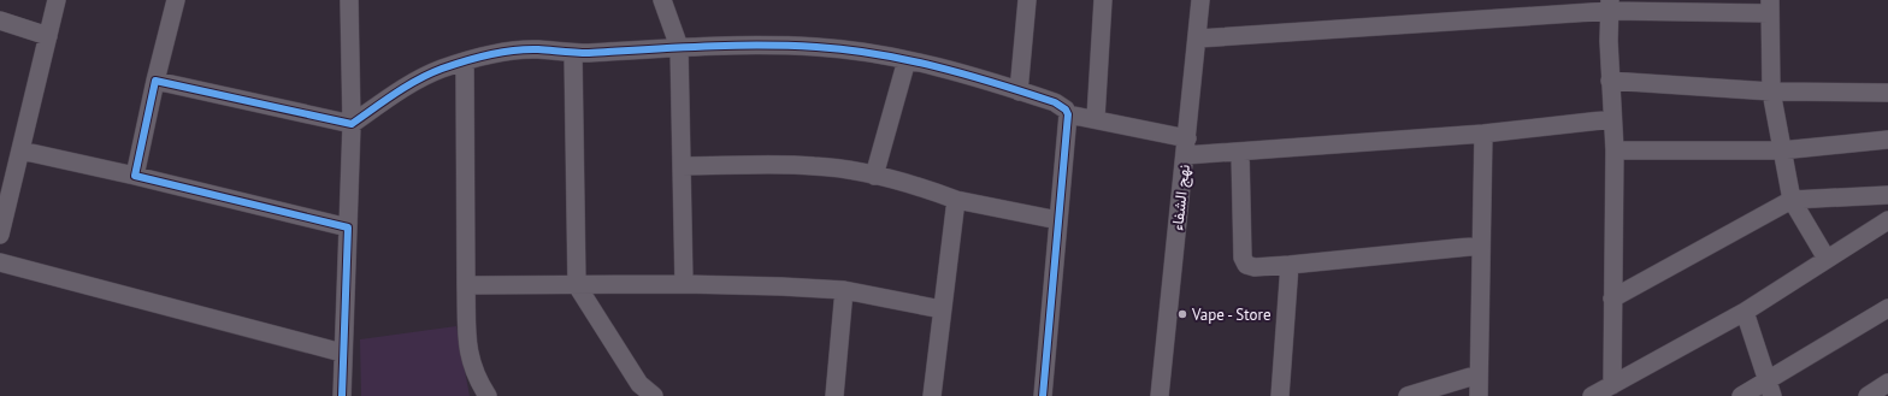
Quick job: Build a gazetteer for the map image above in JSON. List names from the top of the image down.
{
  "streets": {
    "street": ["نهج الشفاء"]
  },
  "places": ["Vape - Store"]
}
